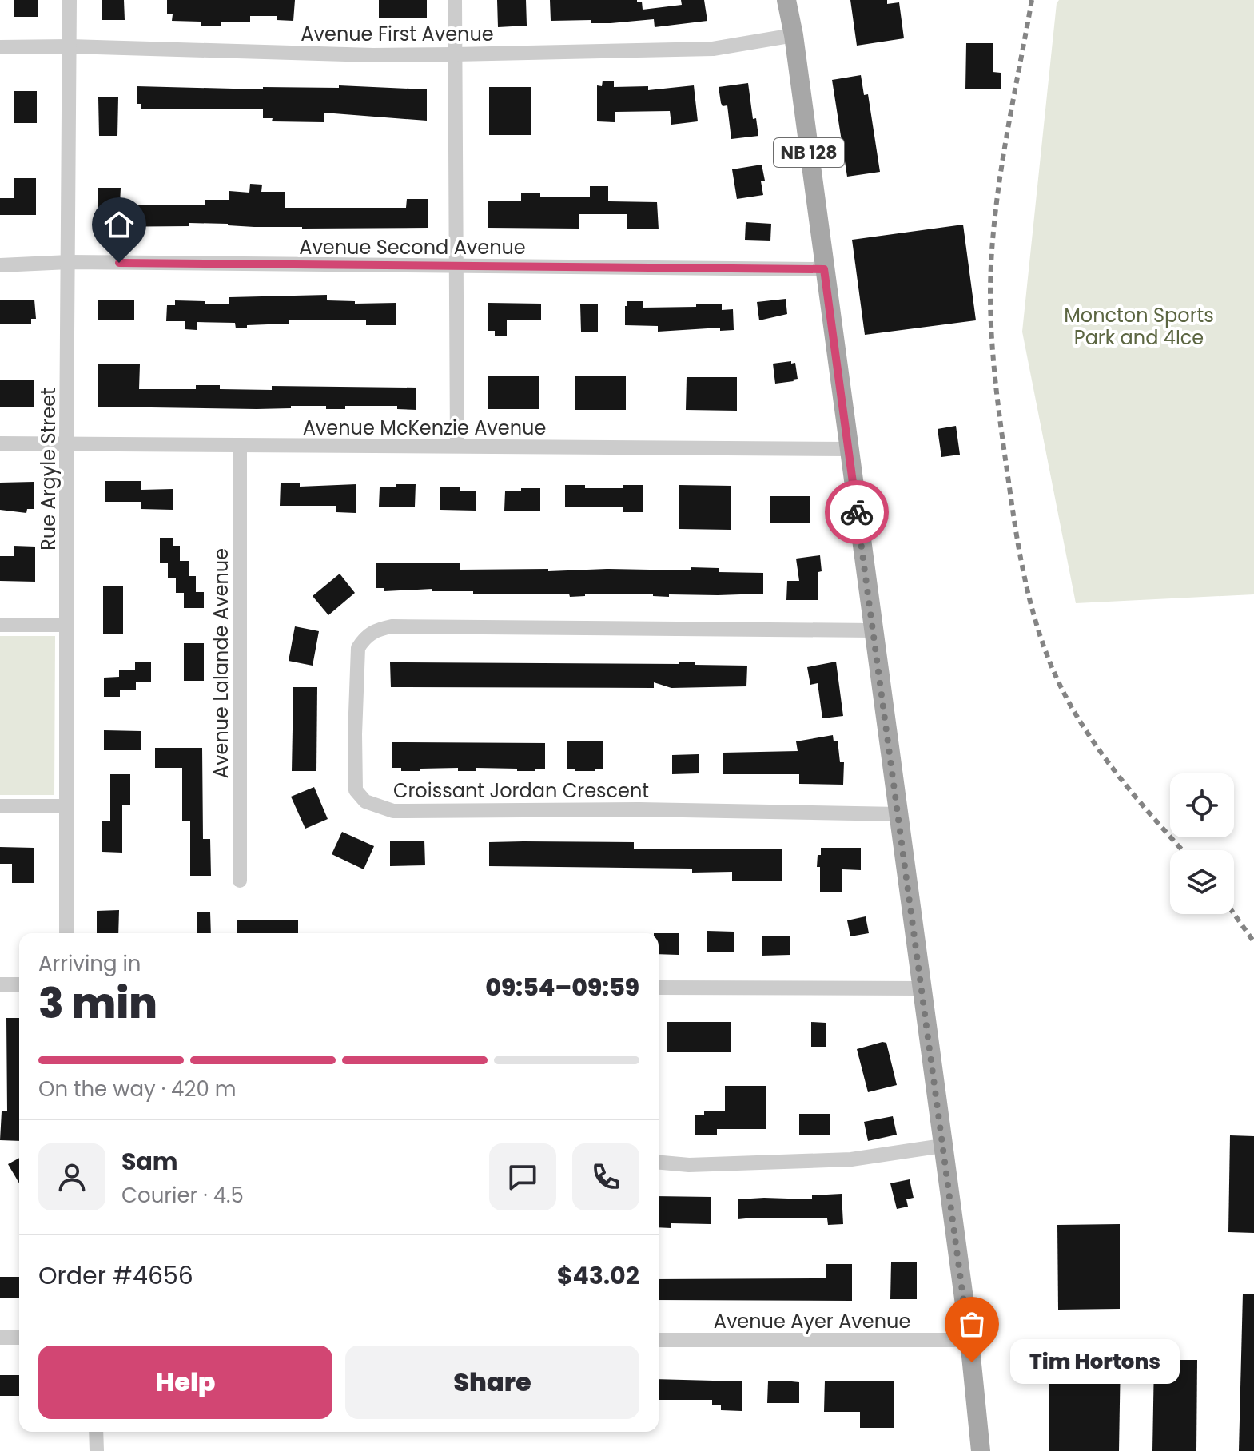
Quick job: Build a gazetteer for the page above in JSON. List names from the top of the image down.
{
  "streets": {
    "main road": ["NB 128"],
    "street": [
      "Avenue First Avenue",
      "Avenue Second Avenue",
      "Avenue McKenzie Avenue",
      "Rue Argyle Street",
      "Avenue Lalande Avenue",
      "Croissant Jordan Crescent",
      "Avenue Ayer Avenue"
    ]
  },
  "crossings": [
    ["Avenue First Avenue", "NB 128"],
    ["Avenue First Avenue", "Rue Argyle Street"],
    ["NB 128", "Avenue Second Avenue"],
    ["NB 128", "Avenue McKenzie Avenue"],
    ["NB 128", "Croissant Jordan Crescent"],
    ["NB 128", "Avenue Ayer Avenue"],
    ["Avenue Second Avenue", "Rue Argyle Street"],
    ["Avenue McKenzie Avenue", "Rue Argyle Street"],
    ["Avenue McKenzie Avenue", "Avenue Lalande Avenue"]
  ],
  "parks": ["Moncton Sports Park and 4Ice"],
  "places": ["Tim Hortons"],
  "page": {
    "heading": ["3 min", "Arriving in", "09:54–09:59"],
    "panel": [
      "Sam",
      "Courier · 4.5",
      "Order #4656",
      "$43.02"
    ],
    "bar": "On the way · 420 m",
    "buttons": ["Help", "Share"],
    "bubble": "Tim Hortons"
  }
}
